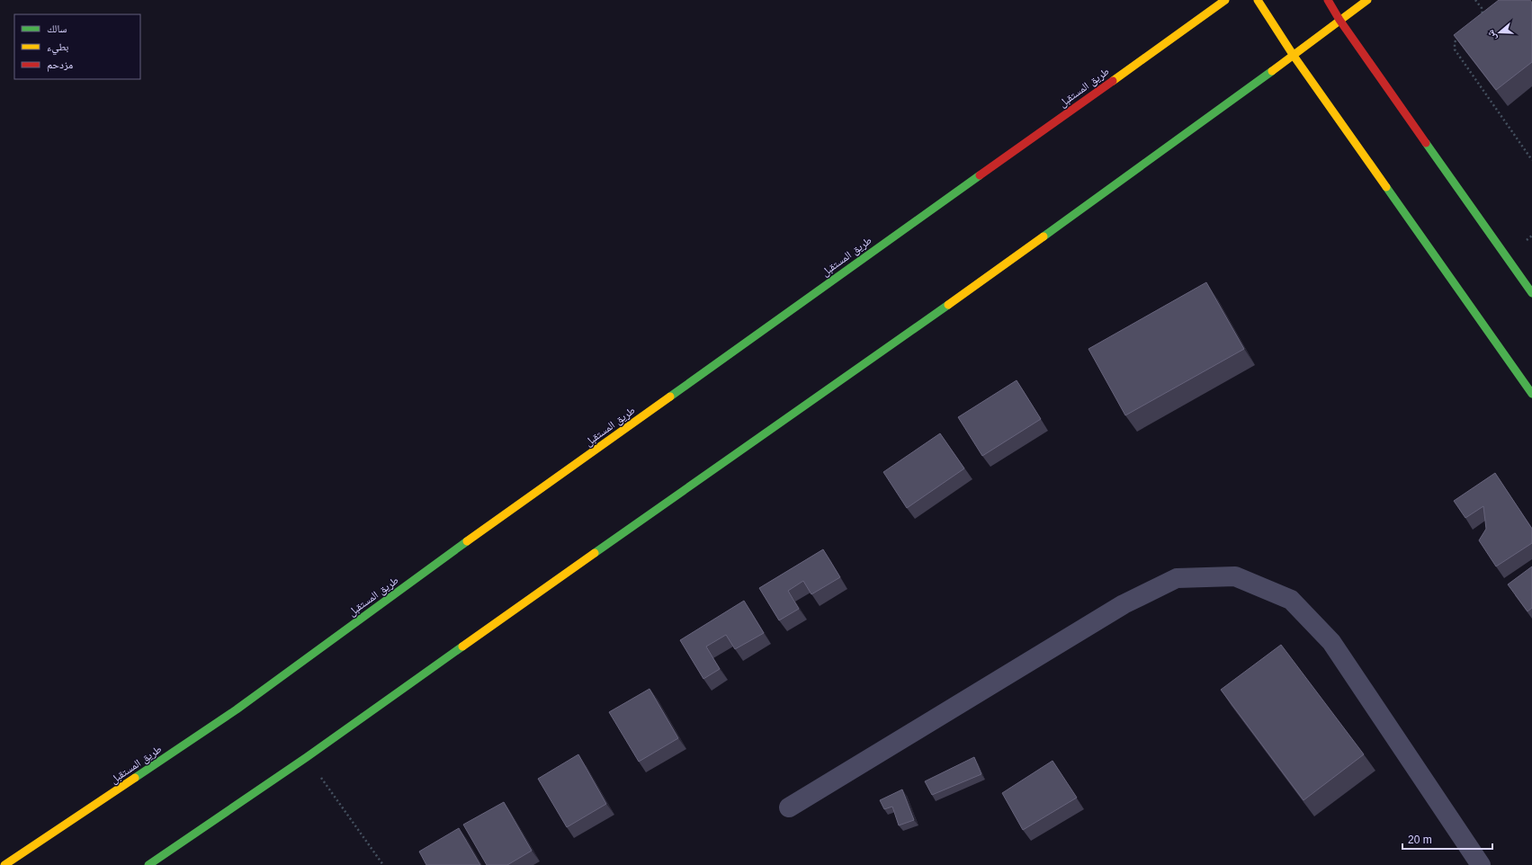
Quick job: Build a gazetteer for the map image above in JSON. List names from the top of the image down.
{
  "streets": {
    "street": ["طريق المستقبل"]
  },
  "legend": ["سالك", "بطيء", "مزدحم"],
  "scale_bar": "20 m",
  "north": "left"
}
